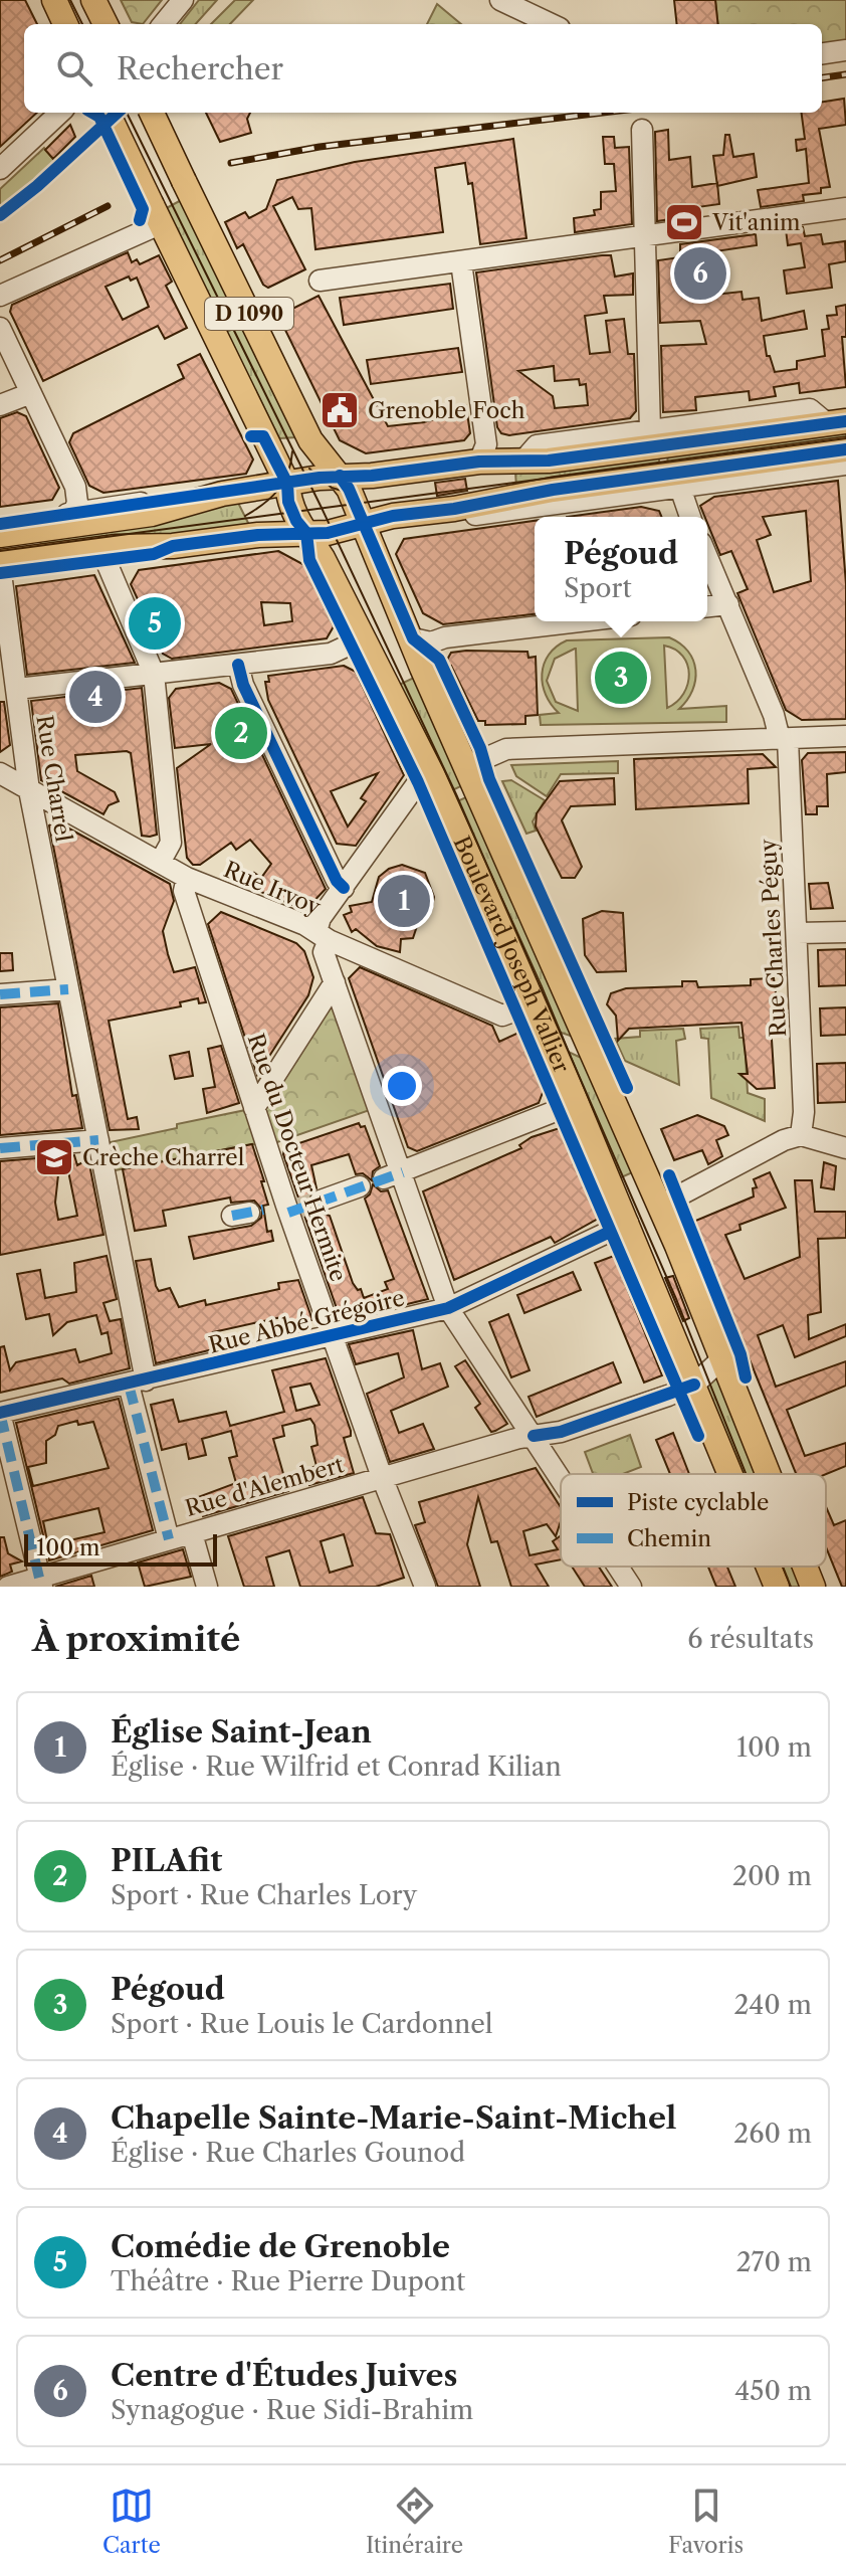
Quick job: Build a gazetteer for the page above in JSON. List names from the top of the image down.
{
  "streets": {
    "main road": ["D 1090", "Boulevard Joseph Vallier"],
    "street": [
      "Rue Charrel",
      "Rue Irvoy",
      "Rue Charles Péguy",
      "Rue du Docteur Hermite",
      "Rue Abbé Grégoire",
      "Rue d'Alembert"
    ]
  },
  "crossings": [
    ["D 1090", "Boulevard Joseph Vallier"],
    ["Rue Charrel", "Rue Irvoy"],
    ["Rue Charrel", "Rue Abbé Grégoire"],
    ["Rue Charrel", "Rue d'Alembert"],
    ["Rue Irvoy", "Boulevard Joseph Vallier"],
    ["Rue Irvoy", "Rue du Docteur Hermite"],
    ["Boulevard Joseph Vallier", "Rue Abbé Grégoire"],
    ["Boulevard Joseph Vallier", "Rue d'Alembert"],
    ["Rue du Docteur Hermite", "Rue Abbé Grégoire"],
    ["Rue du Docteur Hermite", "Rue d'Alembert"]
  ],
  "places": {
    "sports": ["Vit'anim"],
    "public building": ["Grenoble Foch"],
    "school or university": ["Crèche Charrel"]
  },
  "legend": ["Piste cyclable", "Chemin"],
  "scale_bar": "100 m",
  "page": {
    "search": "Rechercher",
    "pins": [
      "6",
      "5",
      "3",
      "4",
      "2",
      "1"
    ],
    "popup": ["Pégoud", "Sport"],
    "scale": "100 m",
    "heading": ["À proximité", "6 résultats"],
    "list": [
      {
        "mark": "1",
        "name": "Église Saint-Jean",
        "note": "Église · Rue Wilfrid et Conrad Kilian",
        "value": "100 m"
      },
      {
        "mark": "2",
        "name": "PILAfit",
        "note": "Sport · Rue Charles Lory",
        "value": "200 m"
      },
      {
        "mark": "3",
        "name": "Pégoud",
        "note": "Sport · Rue Louis le Cardonnel",
        "value": "240 m"
      },
      {
        "mark": "4",
        "name": "Chapelle Sainte-Marie-Saint-Michel",
        "note": "Église · Rue Charles Gounod",
        "value": "260 m"
      },
      {
        "mark": "5",
        "name": "Comédie de Grenoble",
        "note": "Théâtre · Rue Pierre Dupont",
        "value": "270 m"
      },
      {
        "mark": "6",
        "name": "Centre d'Études Juives",
        "note": "Synagogue · Rue Sidi-Brahim",
        "value": "450 m"
      }
    ],
    "nav": ["Carte", "Itinéraire", "Favoris"]
  }
}
